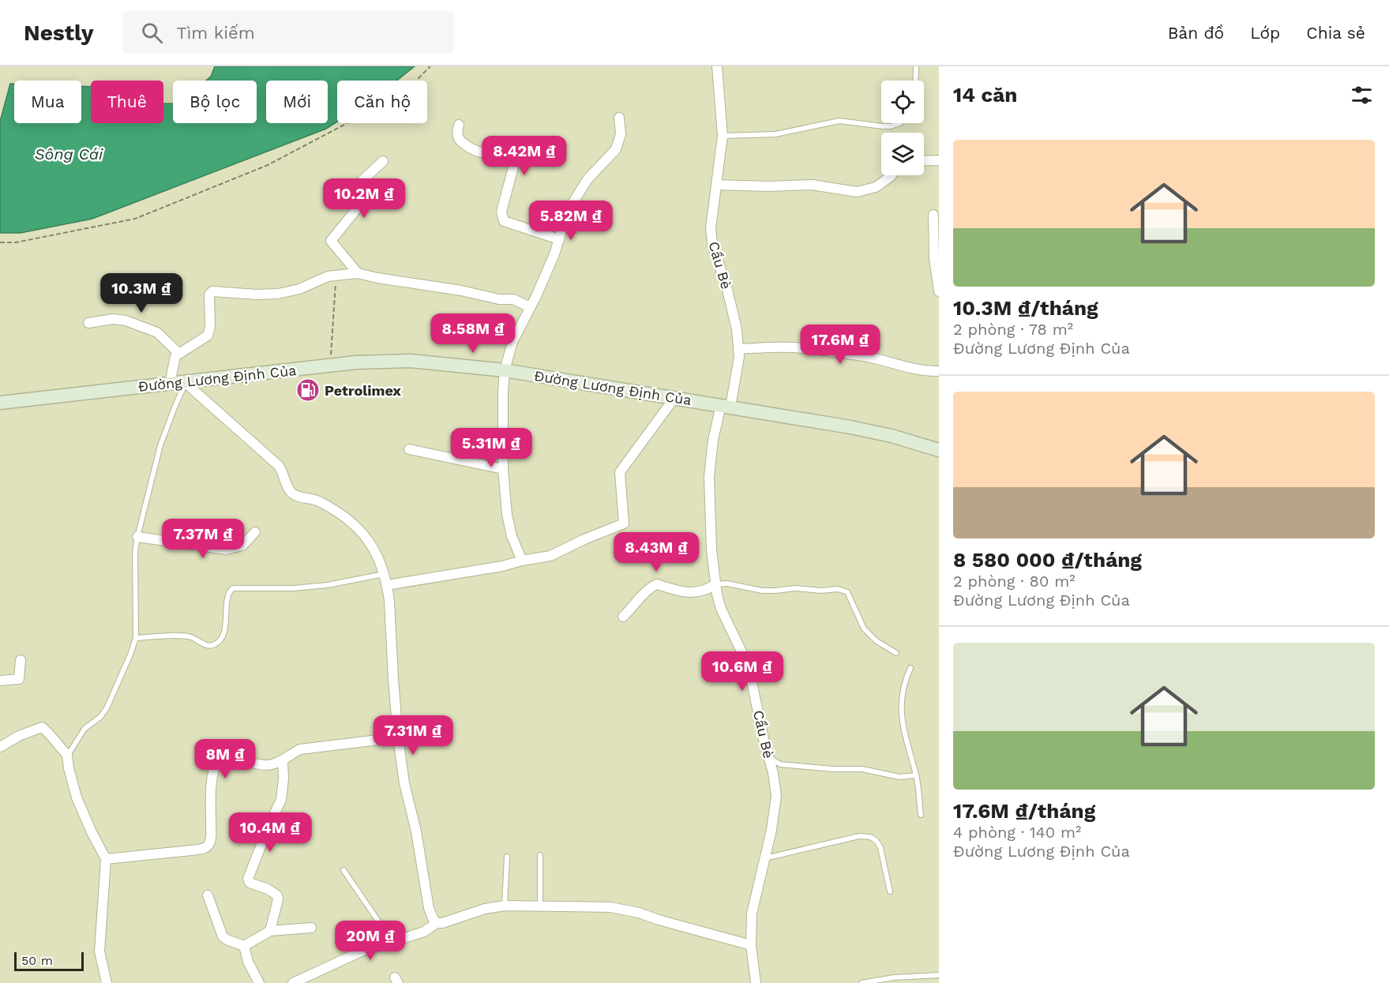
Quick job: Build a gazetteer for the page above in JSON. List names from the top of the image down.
{
  "streets": {
    "street": ["Cầu Bè", "Đường Lương Định Của"]
  },
  "crossings": [
    ["Cầu Bè", "Đường Lương Định Của"]
  ],
  "water": ["Sông Cái"],
  "places": {
    "fuel station": ["Petrolimex"]
  },
  "scale_bar": "50 m",
  "page": {
    "header": "Nestly",
    "search": "Tìm kiếm",
    "nav": ["Bản đồ", "Lớp", "Chia sẻ"],
    "heading": "14 căn",
    "chip": [
      "Mua",
      "Thuê",
      "Bộ lọc",
      "Mới",
      "Căn hộ"
    ],
    "list": [
      {
        "name": "10.3M ₫/tháng",
        "note": "2 phòng · 78 m² · Đường Lương Định Của"
      },
      {
        "name": "8 580 000 ₫/tháng",
        "note": "2 phòng · 80 m² · Đường Lương Định Của"
      },
      {
        "name": "17.6M ₫/tháng",
        "note": "4 phòng · 140 m² · Đường Lương Định Của"
      }
    ],
    "price": [
      "8.42M ₫",
      "10.2M ₫",
      "5.82M ₫",
      "10.3M ₫",
      "8.58M ₫",
      "17.6M ₫",
      "5.31M ₫",
      "7.37M ₫",
      "8.43M ₫",
      "10.6M ₫",
      "7.31M ₫",
      "8M ₫",
      "10.4M ₫",
      "20M ₫"
    ],
    "scale": "50 m"
  }
}
